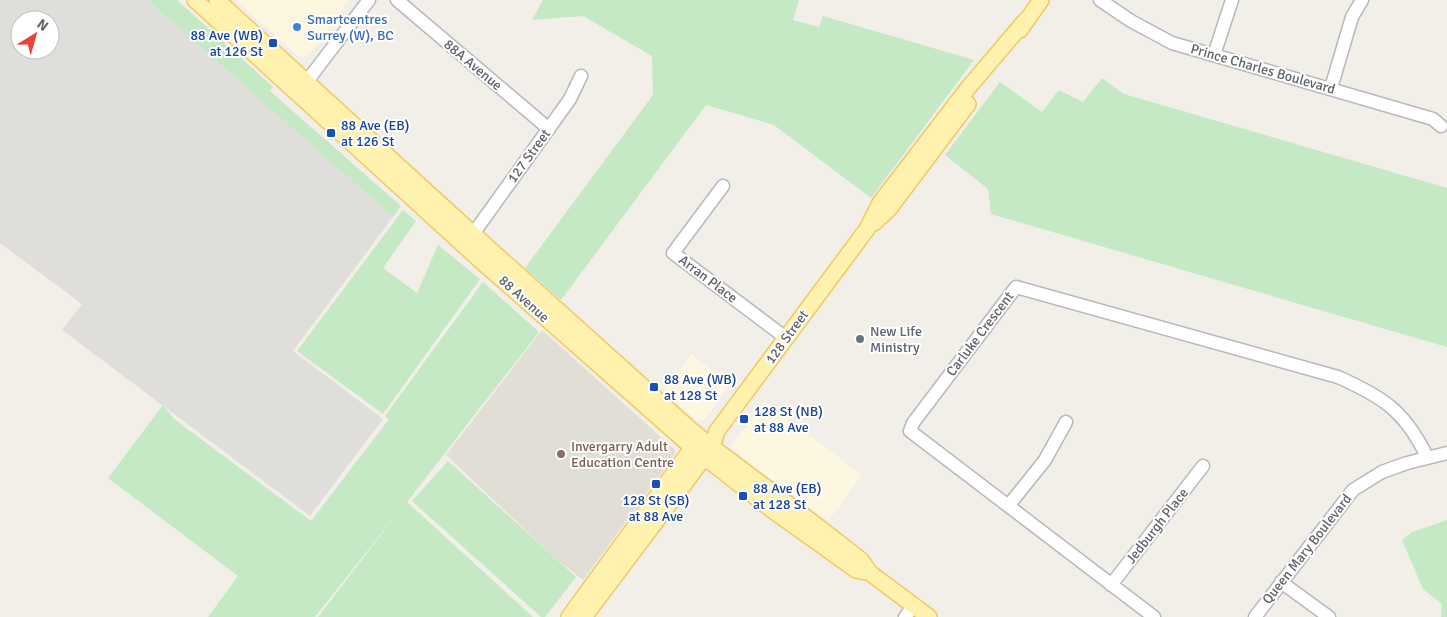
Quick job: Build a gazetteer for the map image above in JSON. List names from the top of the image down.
{
  "streets": {
    "main road": ["88 Avenue", "128 Street"],
    "street": [
      "88A Avenue",
      "Prince Charles Boulevard",
      "127 Street",
      "Arran Place",
      "Carluke Crescent",
      "Jedburgh Place",
      "Queen Mary Boulevard"
    ]
  },
  "crossings": [
    ["88A Avenue", "127 Street"],
    ["127 Street", "88 Avenue"],
    ["Arran Place", "128 Street"],
    ["88 Avenue", "128 Street"],
    ["Carluke Crescent", "Jedburgh Place"],
    ["Carluke Crescent", "Queen Mary Boulevard"]
  ],
  "places": {
    "other": ["Smartcentres Surrey (W), BC", "New Life Ministry", "Invergarry Adult Education Centre"],
    "transit": [
      "88 Ave (WB) at 126 St",
      "88 Ave (EB) at 126 St",
      "88 Ave (WB) at 128 St",
      "128 St (NB) at 88 Ave",
      "128 St (SB) at 88 Ave",
      "88 Ave (EB) at 128 St"
    ]
  },
  "north": "top right"
}
